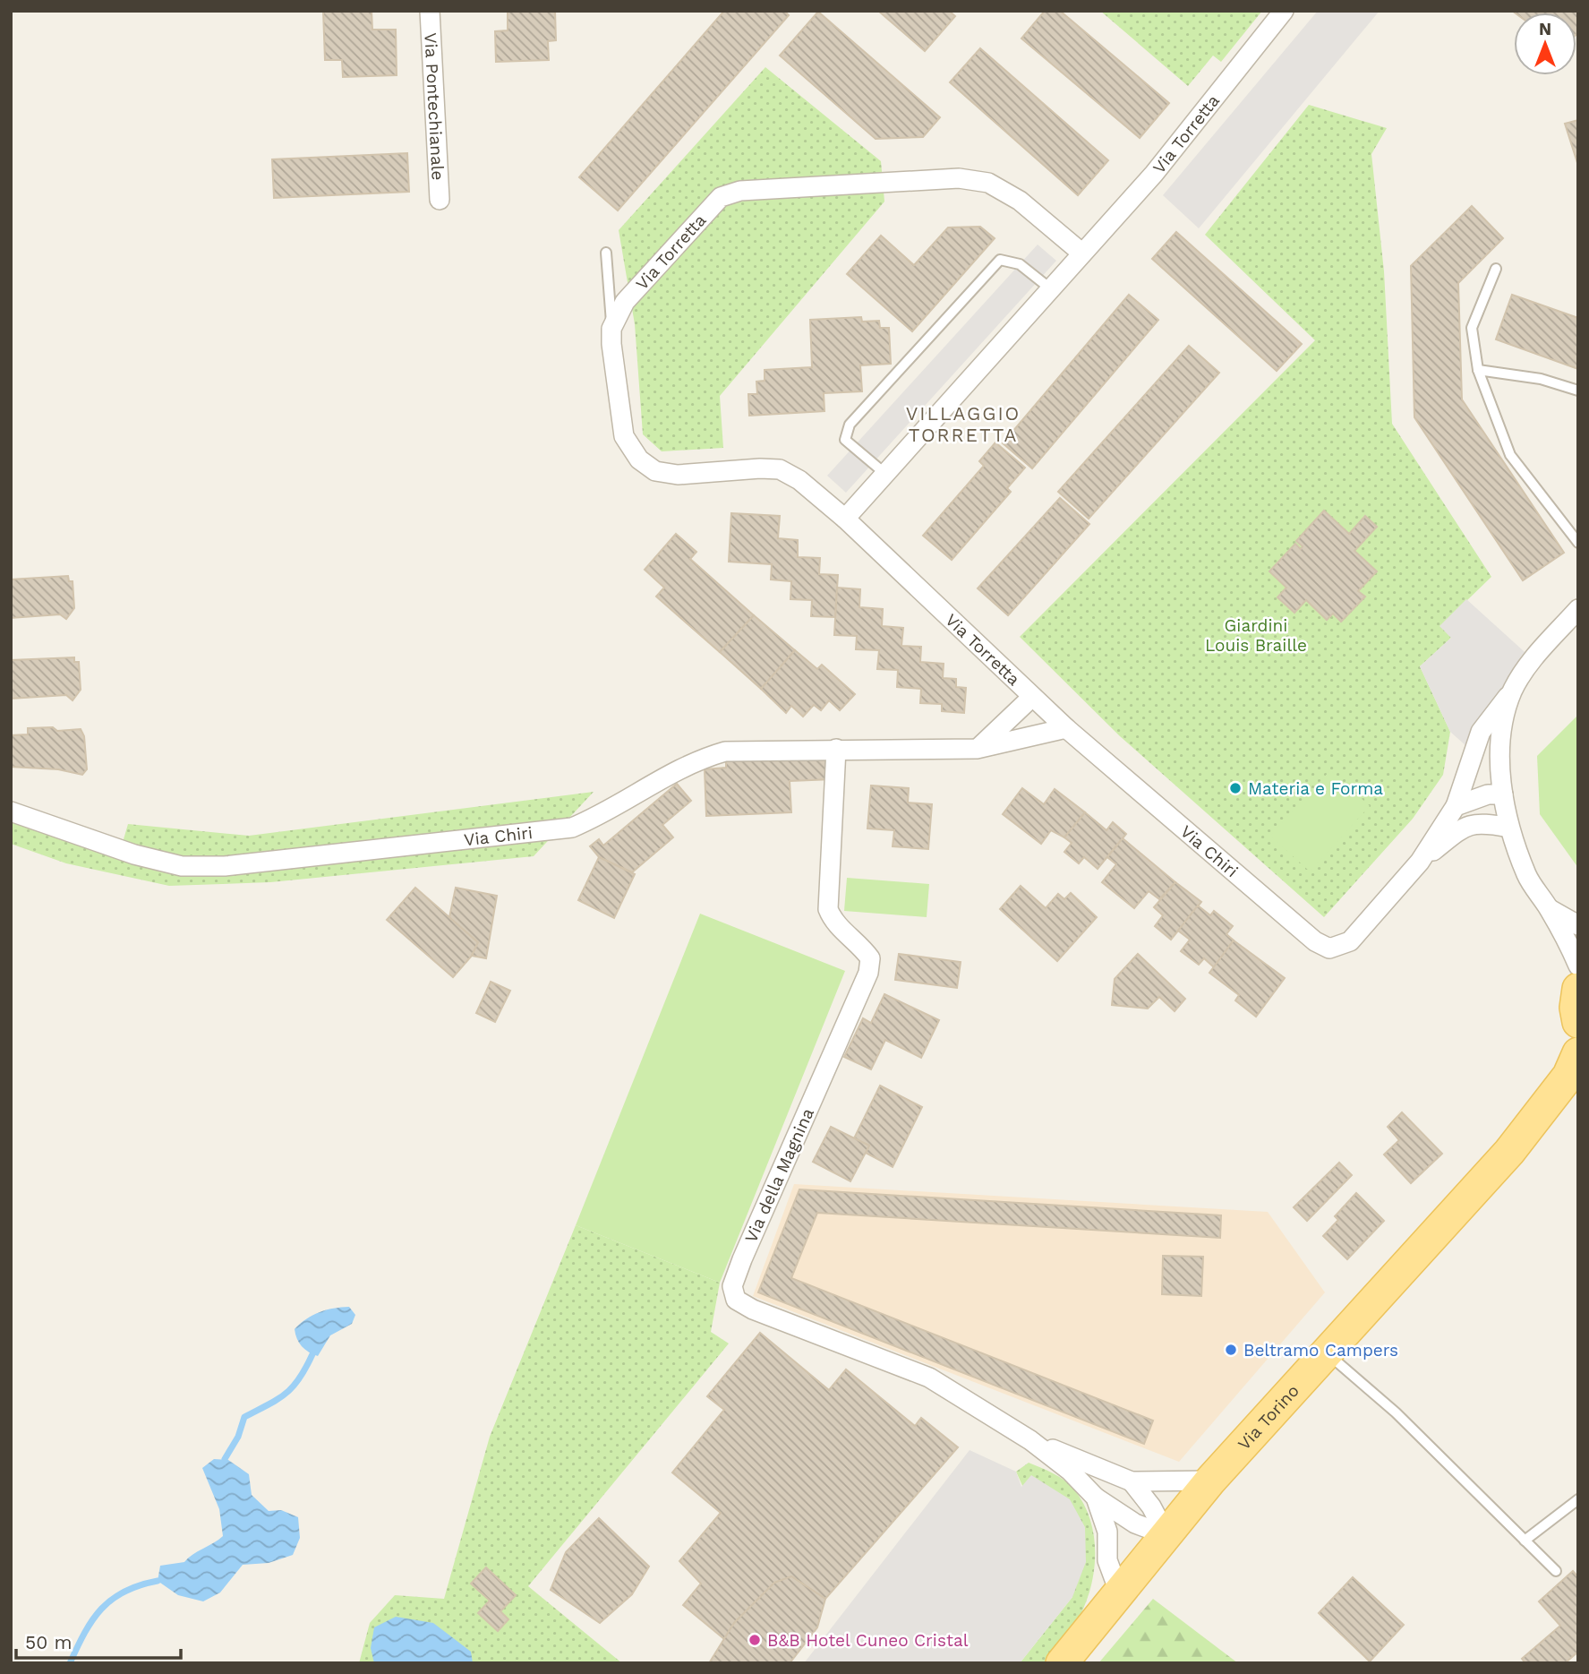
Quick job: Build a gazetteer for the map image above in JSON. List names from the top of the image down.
{
  "streets": {
    "main road": ["Via Torino"],
    "street": [
      "Via Pontechianale",
      "Via Torretta",
      "Via Chiri",
      "Via della Magnina"
    ]
  },
  "crossings": [
    ["Via Torretta", "Via Chiri"],
    ["Via Chiri", "Via della Magnina"],
    ["Via della Magnina", "Via Torino"]
  ],
  "districts": ["VILLAGGIO TORRETTA"],
  "parks": ["Giardini Louis Braille"],
  "places": ["Materia e Forma", "Beltramo Campers", "B&B Hotel Cuneo Cristal"],
  "scale_bar": "50 m",
  "north": "top"
}
